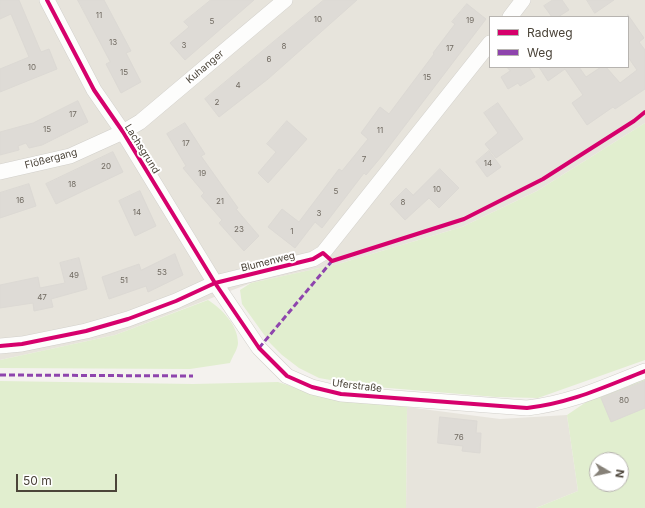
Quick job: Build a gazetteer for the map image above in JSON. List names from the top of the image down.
{
  "streets": {
    "street": [
      "Kuhanger",
      "Lachsgrund",
      "Flößergang",
      "Blumenweg",
      "Uferstraße"
    ]
  },
  "crossings": [
    ["Kuhanger", "Lachsgrund"],
    ["Kuhanger", "Flößergang"],
    ["Lachsgrund", "Flößergang"],
    ["Lachsgrund", "Blumenweg"],
    ["Lachsgrund", "Uferstraße"],
    ["Blumenweg", "Uferstraße"]
  ],
  "house_numbers": [
    "11",
    "10",
    "19",
    "5",
    "13",
    "3",
    "8",
    "17",
    "6",
    "10",
    "15",
    "15",
    "4",
    "2",
    "17",
    "15",
    "11",
    "17",
    "7",
    "14",
    "20",
    "19",
    "18",
    "10",
    "5",
    "16",
    "21",
    "8",
    "14",
    "3",
    "23",
    "1",
    "53",
    "49",
    "51",
    "47",
    "80",
    "76"
  ],
  "legend": ["Radweg", "Weg"],
  "scale_bar": "50 m",
  "north": "right"
}
